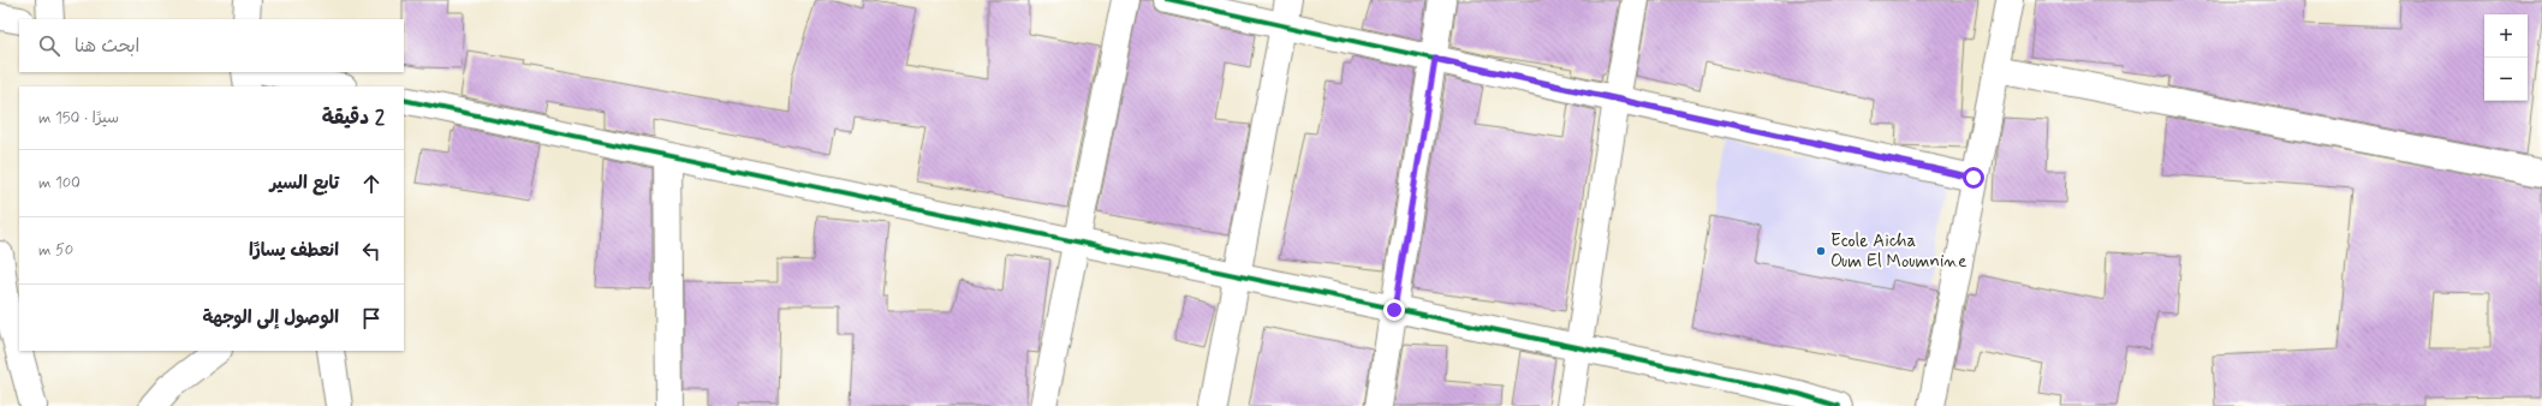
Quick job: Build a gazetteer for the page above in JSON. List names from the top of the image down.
{
  "places": ["Ecole Aicha Oum El Moumnine"],
  "page": {
    "map_buttons": ["+", "−"],
    "search": "ابحث هنا",
    "heading": ["2 دقيقة", "سيرًا · 150 m"],
    "list": [
      ["تابع السير", "100 m"],
      ["انعطف يسارًا", "50 m"],
      "الوصول إلى الوجهة"
    ]
  }
}
